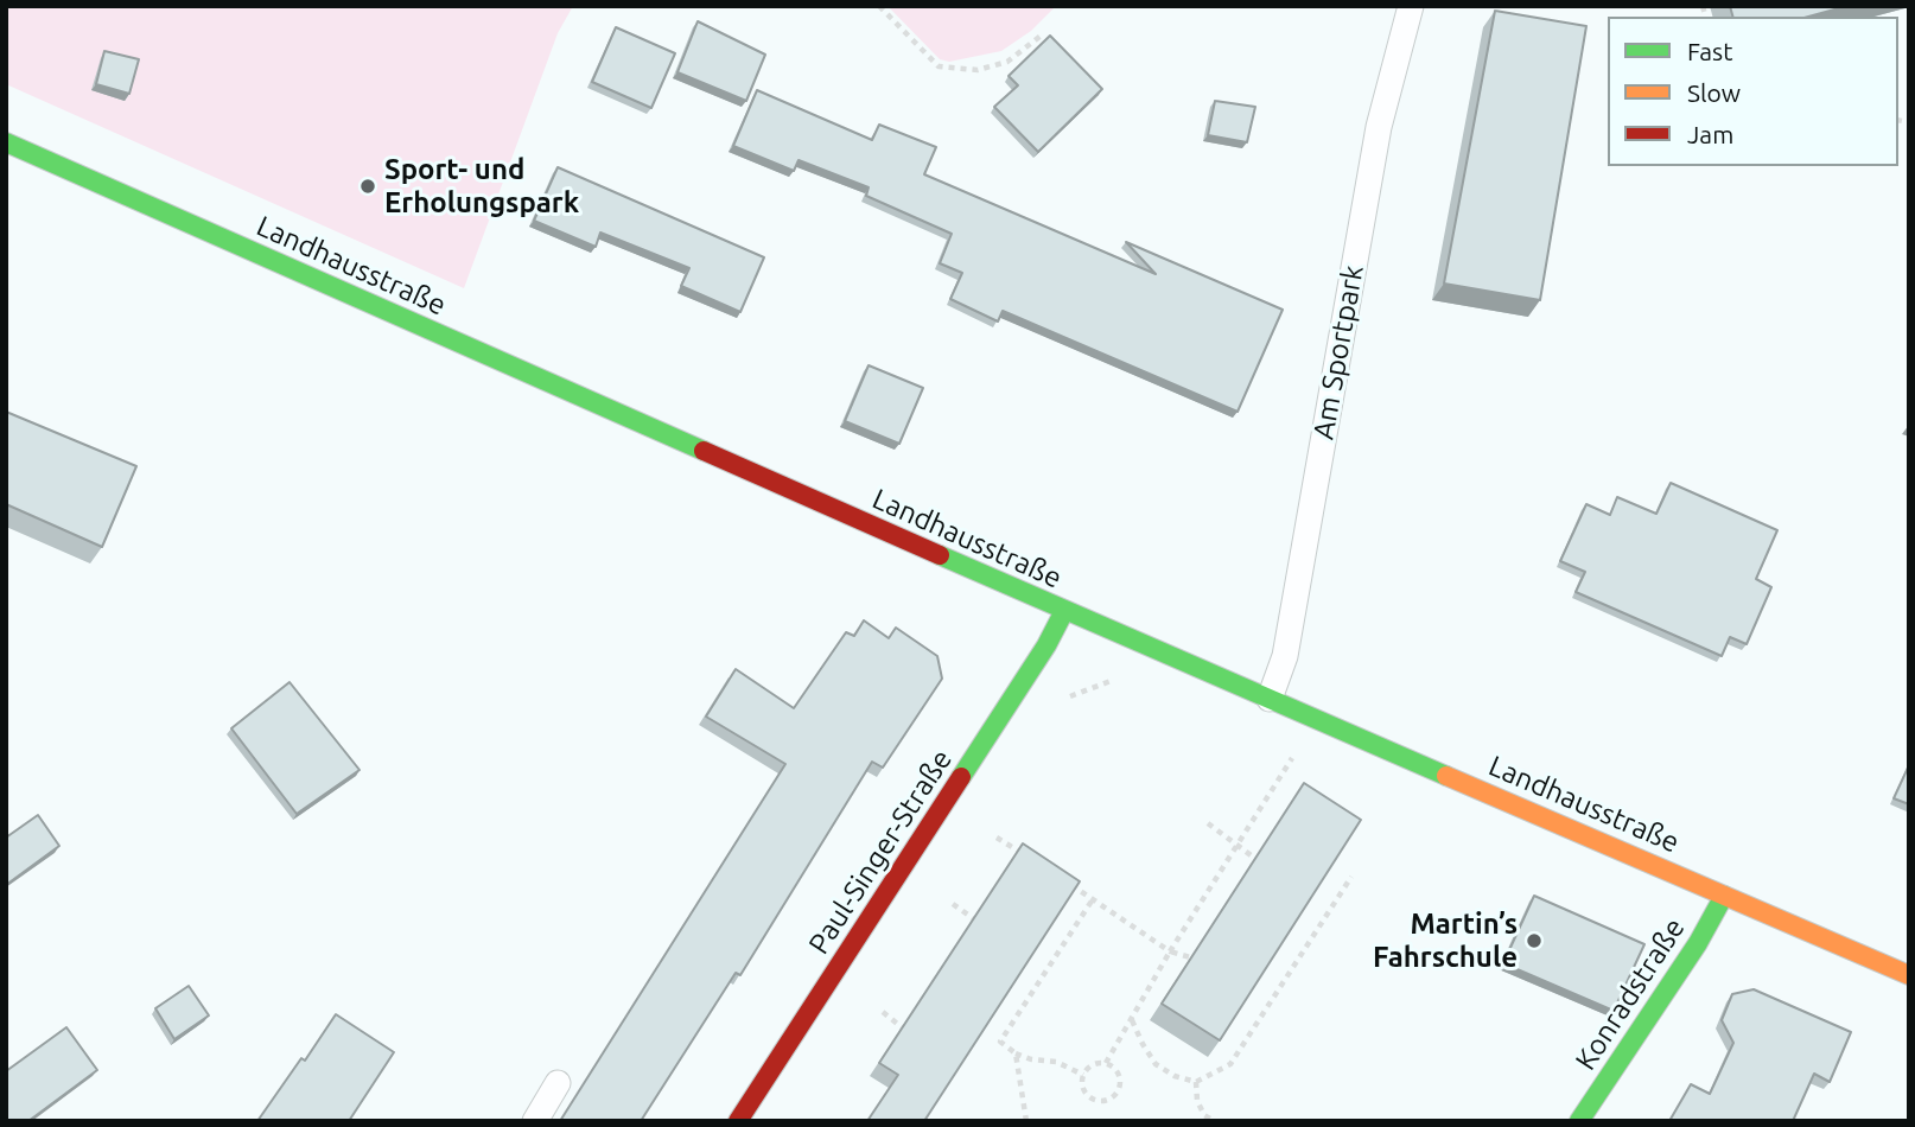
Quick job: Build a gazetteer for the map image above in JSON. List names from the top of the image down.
{
  "streets": {
    "street": ["Landhausstraße", "Paul-Singer-Straße", "Konradstraße"],
    "lane": ["Am Sportpark"]
  },
  "crossings": [
    ["Landhausstraße", "Am Sportpark"],
    ["Landhausstraße", "Paul-Singer-Straße"],
    ["Landhausstraße", "Konradstraße"]
  ],
  "places": ["Sport- und Erholungspark", "Martin’s Fahrschule"],
  "legend": ["Fast", "Slow", "Jam"]
}
